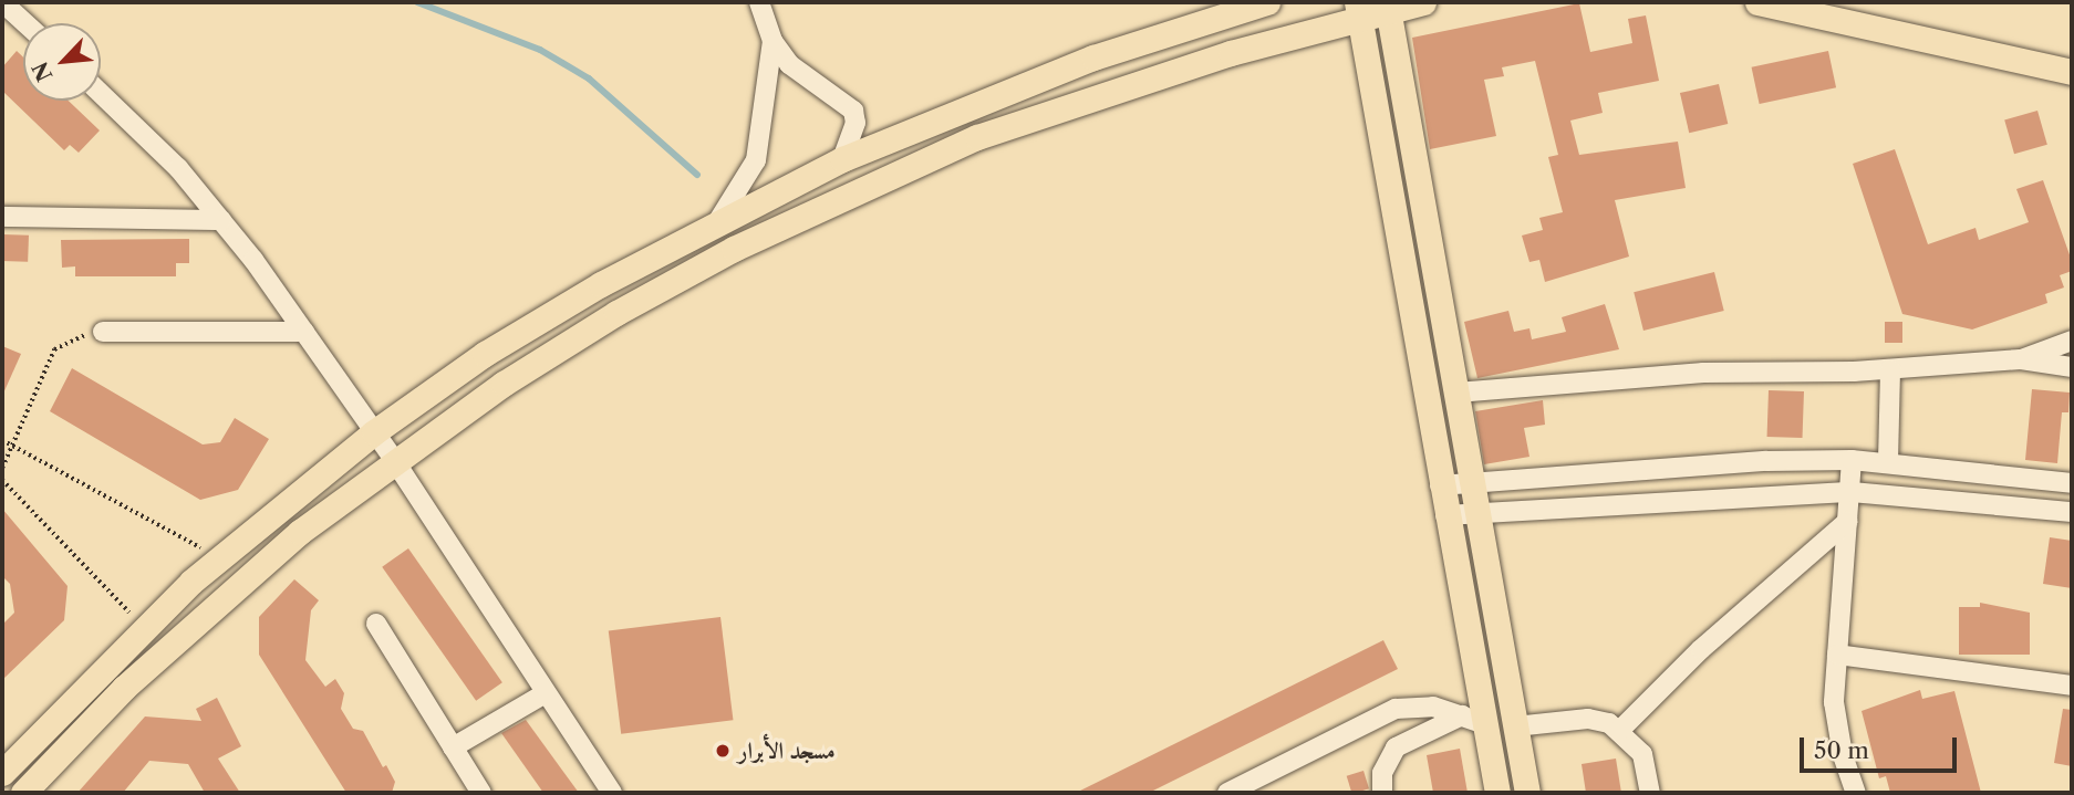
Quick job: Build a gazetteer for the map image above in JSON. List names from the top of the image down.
{
  "places": ["مسجد الأبرار"],
  "scale_bar": "50 m",
  "north": "bottom left"
}
